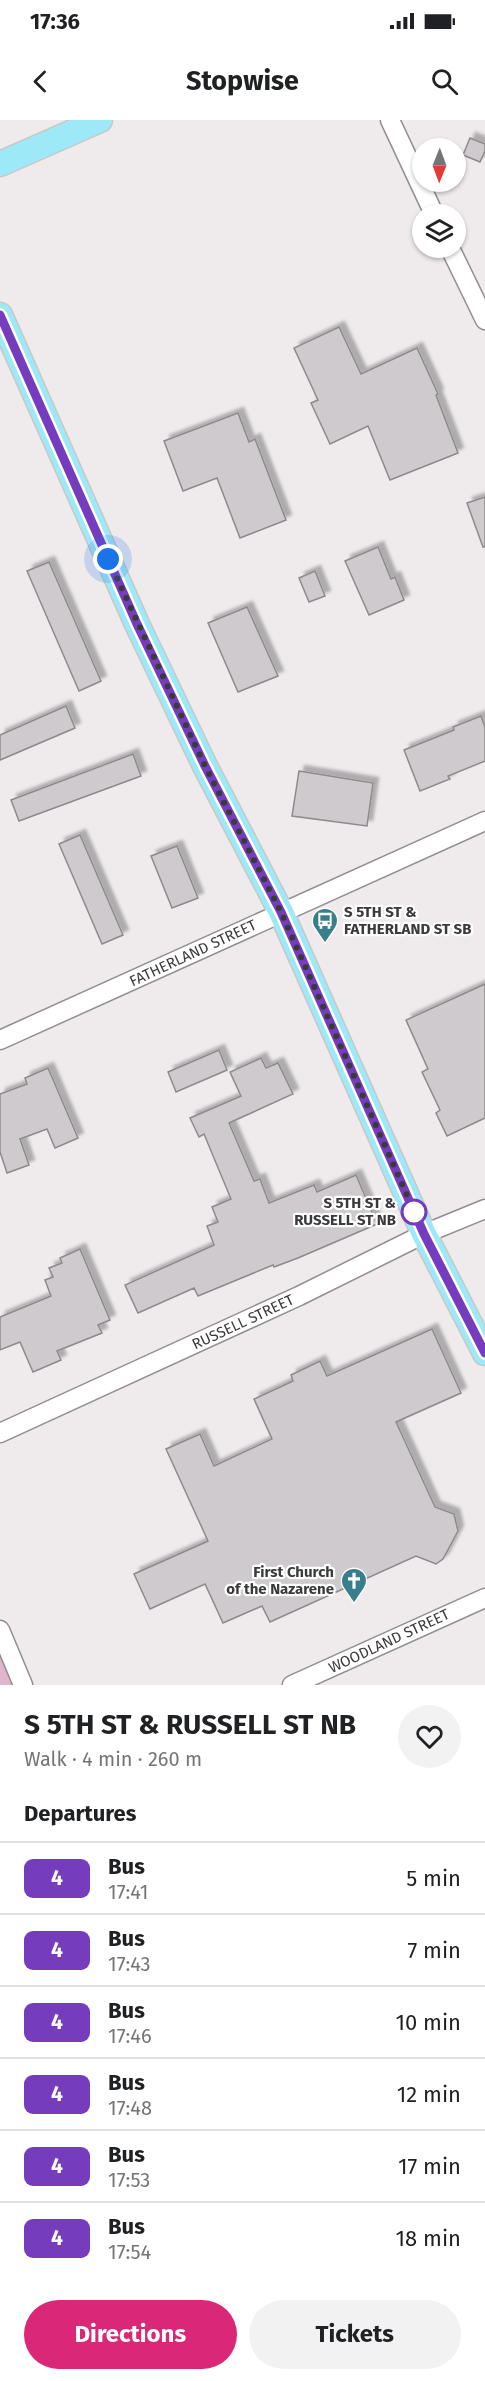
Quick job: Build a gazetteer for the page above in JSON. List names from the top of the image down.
{
  "streets": {
    "street": ["FATHERLAND STREET", "RUSSELL STREET", "WOODLAND STREET"]
  },
  "places": {
    "bus stop": ["S 5TH ST & FATHERLAND ST SB"],
    "other": ["S 5TH ST & RUSSELL ST NB"],
    "church": ["First Church of the Nazarene"]
  },
  "lines": ["bus line 4"],
  "north": "bottom",
  "page": {
    "status": "17:36",
    "header": "Stopwise",
    "heading": [
      ["S 5TH ST & RUSSELL ST NB", "Walk · 4 min · 260 m"],
      "Departures"
    ],
    "list": [
      {
        "mark": "4",
        "name": "Bus",
        "note": "17:41",
        "value": "5 min"
      },
      {
        "mark": "4",
        "name": "Bus",
        "note": "17:43",
        "value": "7 min"
      },
      {
        "mark": "4",
        "name": "Bus",
        "note": "17:46",
        "value": "10 min"
      },
      {
        "mark": "4",
        "name": "Bus",
        "note": "17:48",
        "value": "12 min"
      },
      {
        "mark": "4",
        "name": "Bus",
        "note": "17:53",
        "value": "17 min"
      },
      {
        "mark": "4",
        "name": "Bus",
        "note": "17:54",
        "value": "18 min"
      }
    ],
    "buttons": ["Directions", "Tickets"]
  }
}
